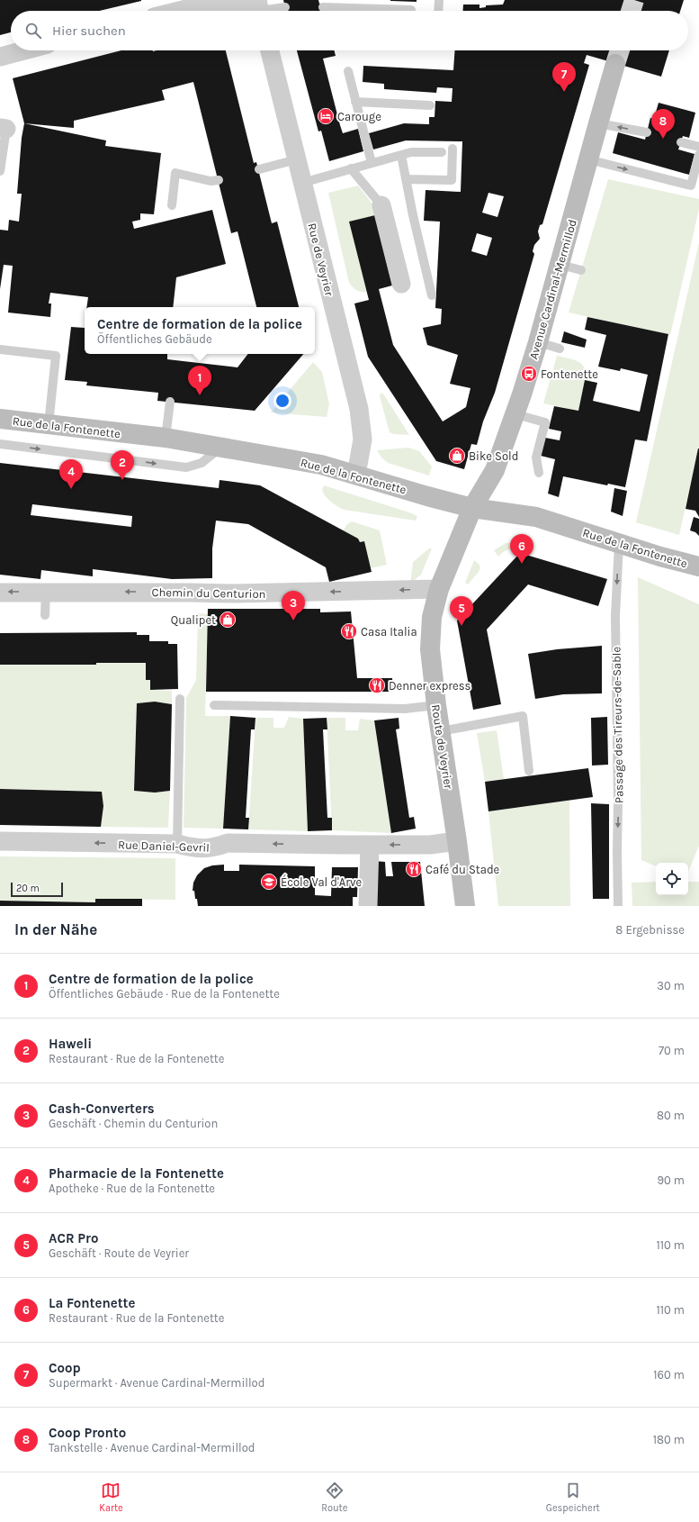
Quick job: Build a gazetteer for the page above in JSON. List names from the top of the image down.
{
  "streets": {
    "main road": ["Avenue Cardinal-Mermillod", "Rue de la Fontenette", "Route de Veyrier"],
    "street": ["Rue de Veyrier", "Chemin du Centurion", "Rue Daniel-Gevril"],
    "lane": ["Passage des Tireurs-de-Sable"]
  },
  "crossings": [
    ["Rue de Veyrier", "Rue de la Fontenette"],
    ["Avenue Cardinal-Mermillod", "Rue de la Fontenette"],
    ["Avenue Cardinal-Mermillod", "Route de Veyrier"],
    ["Rue de la Fontenette", "Passage des Tireurs-de-Sable"],
    ["Rue de la Fontenette", "Route de Veyrier"],
    ["Chemin du Centurion", "Route de Veyrier"],
    ["Route de Veyrier", "Rue Daniel-Gevril"]
  ],
  "one_way": ["Chemin du Centurion", "Passage des Tireurs-de-Sable", "Rue Daniel-Gevril"],
  "places": {
    "hotel": ["Carouge"],
    "bus stop": ["Fontenette"],
    "shop": ["Bike Sold", "Qualipet"],
    "restaurant": ["Casa Italia", "Denner express", "Café du Stade"],
    "school or university": ["École Val d'Arve"]
  },
  "scale_bar": "20 m",
  "page": {
    "search": "Hier suchen",
    "pins": [
      "7",
      "8",
      "1",
      "2",
      "4",
      "6",
      "3",
      "5"
    ],
    "popup": ["Centre de formation de la police", "Öffentliches Gebäude"],
    "scale": "20 m",
    "heading": ["In der Nähe", "8 Ergebnisse"],
    "list": [
      {
        "mark": "1",
        "name": "Centre de formation de la police",
        "note": "Öffentliches Gebäude · Rue de la Fontenette",
        "value": "30 m"
      },
      {
        "mark": "2",
        "name": "Haweli",
        "note": "Restaurant · Rue de la Fontenette",
        "value": "70 m"
      },
      {
        "mark": "3",
        "name": "Cash-Converters",
        "note": "Geschäft · Chemin du Centurion",
        "value": "80 m"
      },
      {
        "mark": "4",
        "name": "Pharmacie de la Fontenette",
        "note": "Apotheke · Rue de la Fontenette",
        "value": "90 m"
      },
      {
        "mark": "5",
        "name": "ACR Pro",
        "note": "Geschäft · Route de Veyrier",
        "value": "110 m"
      },
      {
        "mark": "6",
        "name": "La Fontenette",
        "note": "Restaurant · Rue de la Fontenette",
        "value": "110 m"
      },
      {
        "mark": "7",
        "name": "Coop",
        "note": "Supermarkt · Avenue Cardinal-Mermillod",
        "value": "160 m"
      },
      {
        "mark": "8",
        "name": "Coop Pronto",
        "note": "Tankstelle · Avenue Cardinal-Mermillod",
        "value": "180 m"
      }
    ],
    "nav": ["Karte", "Route", "Gespeichert"]
  }
}
